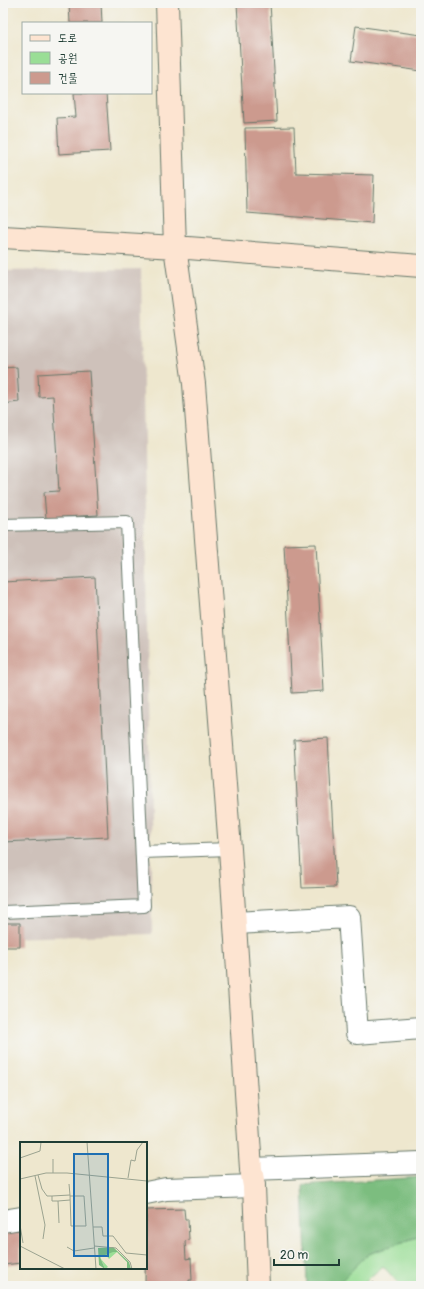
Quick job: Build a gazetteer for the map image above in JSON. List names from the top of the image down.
{
  "legend": ["도로", "공원", "건물"],
  "scale_bar": "20 m"
}
